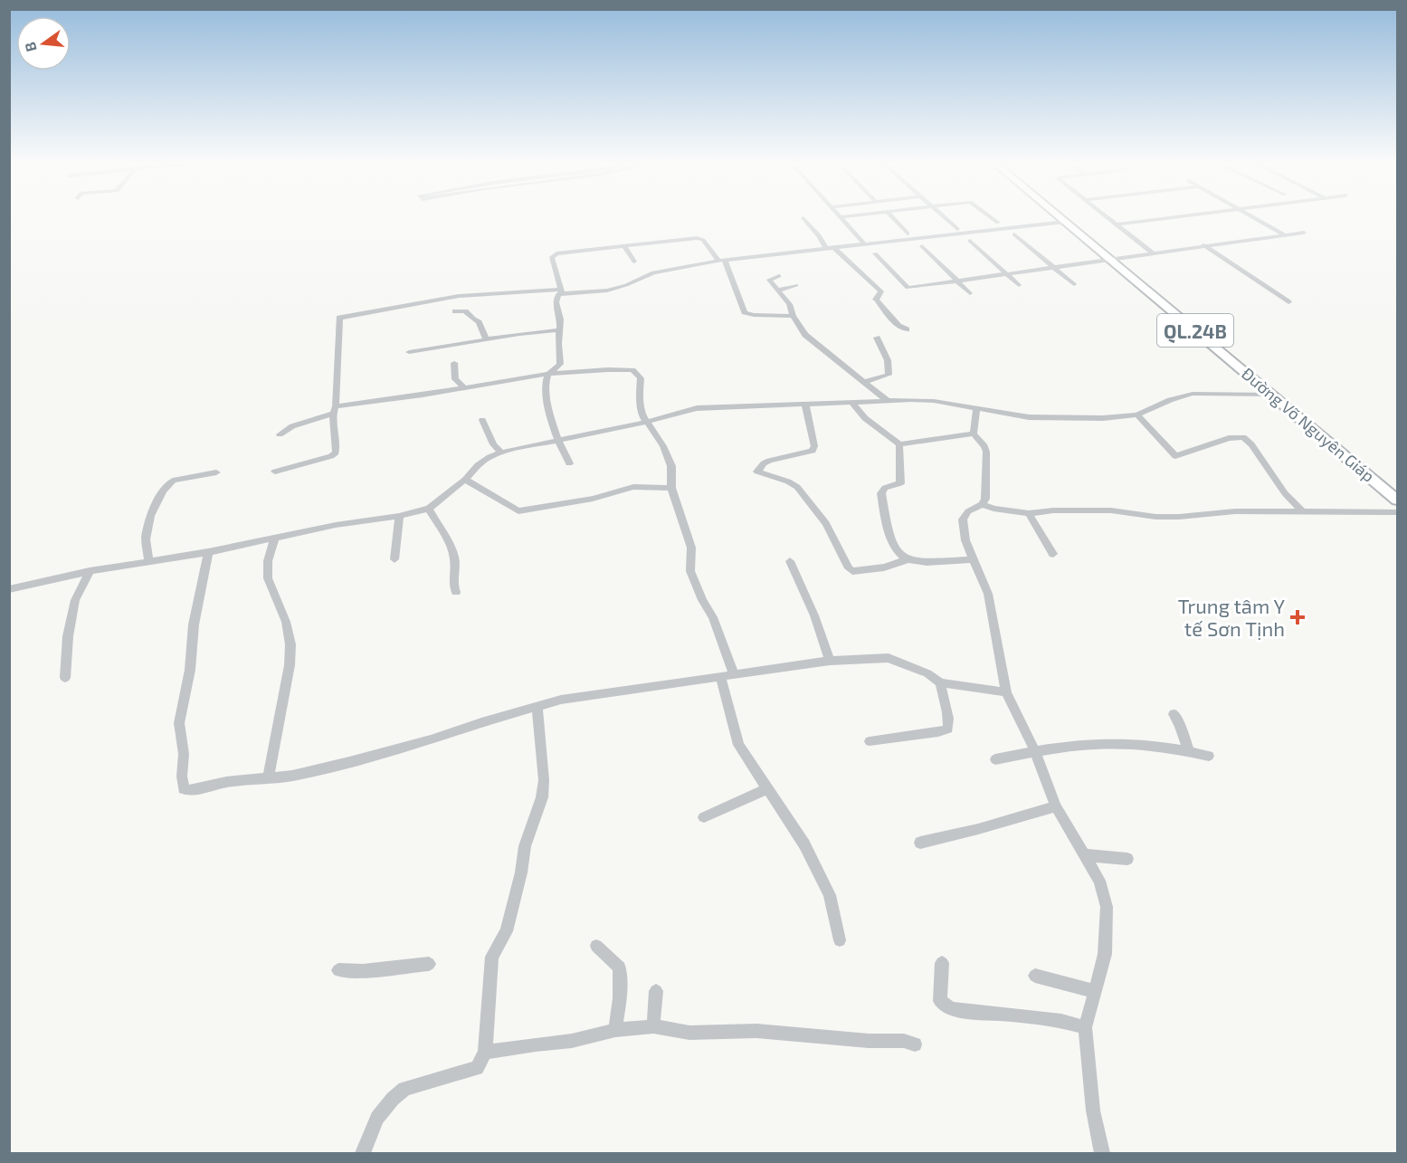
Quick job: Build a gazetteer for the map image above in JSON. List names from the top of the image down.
{
  "streets": {
    "main road": ["QL.24B", "Đường Võ Nguyên Giáp"]
  },
  "places": {
    "health": ["Trung tâm Y tế Sơn Tịnh"]
  },
  "north": "left"
}
